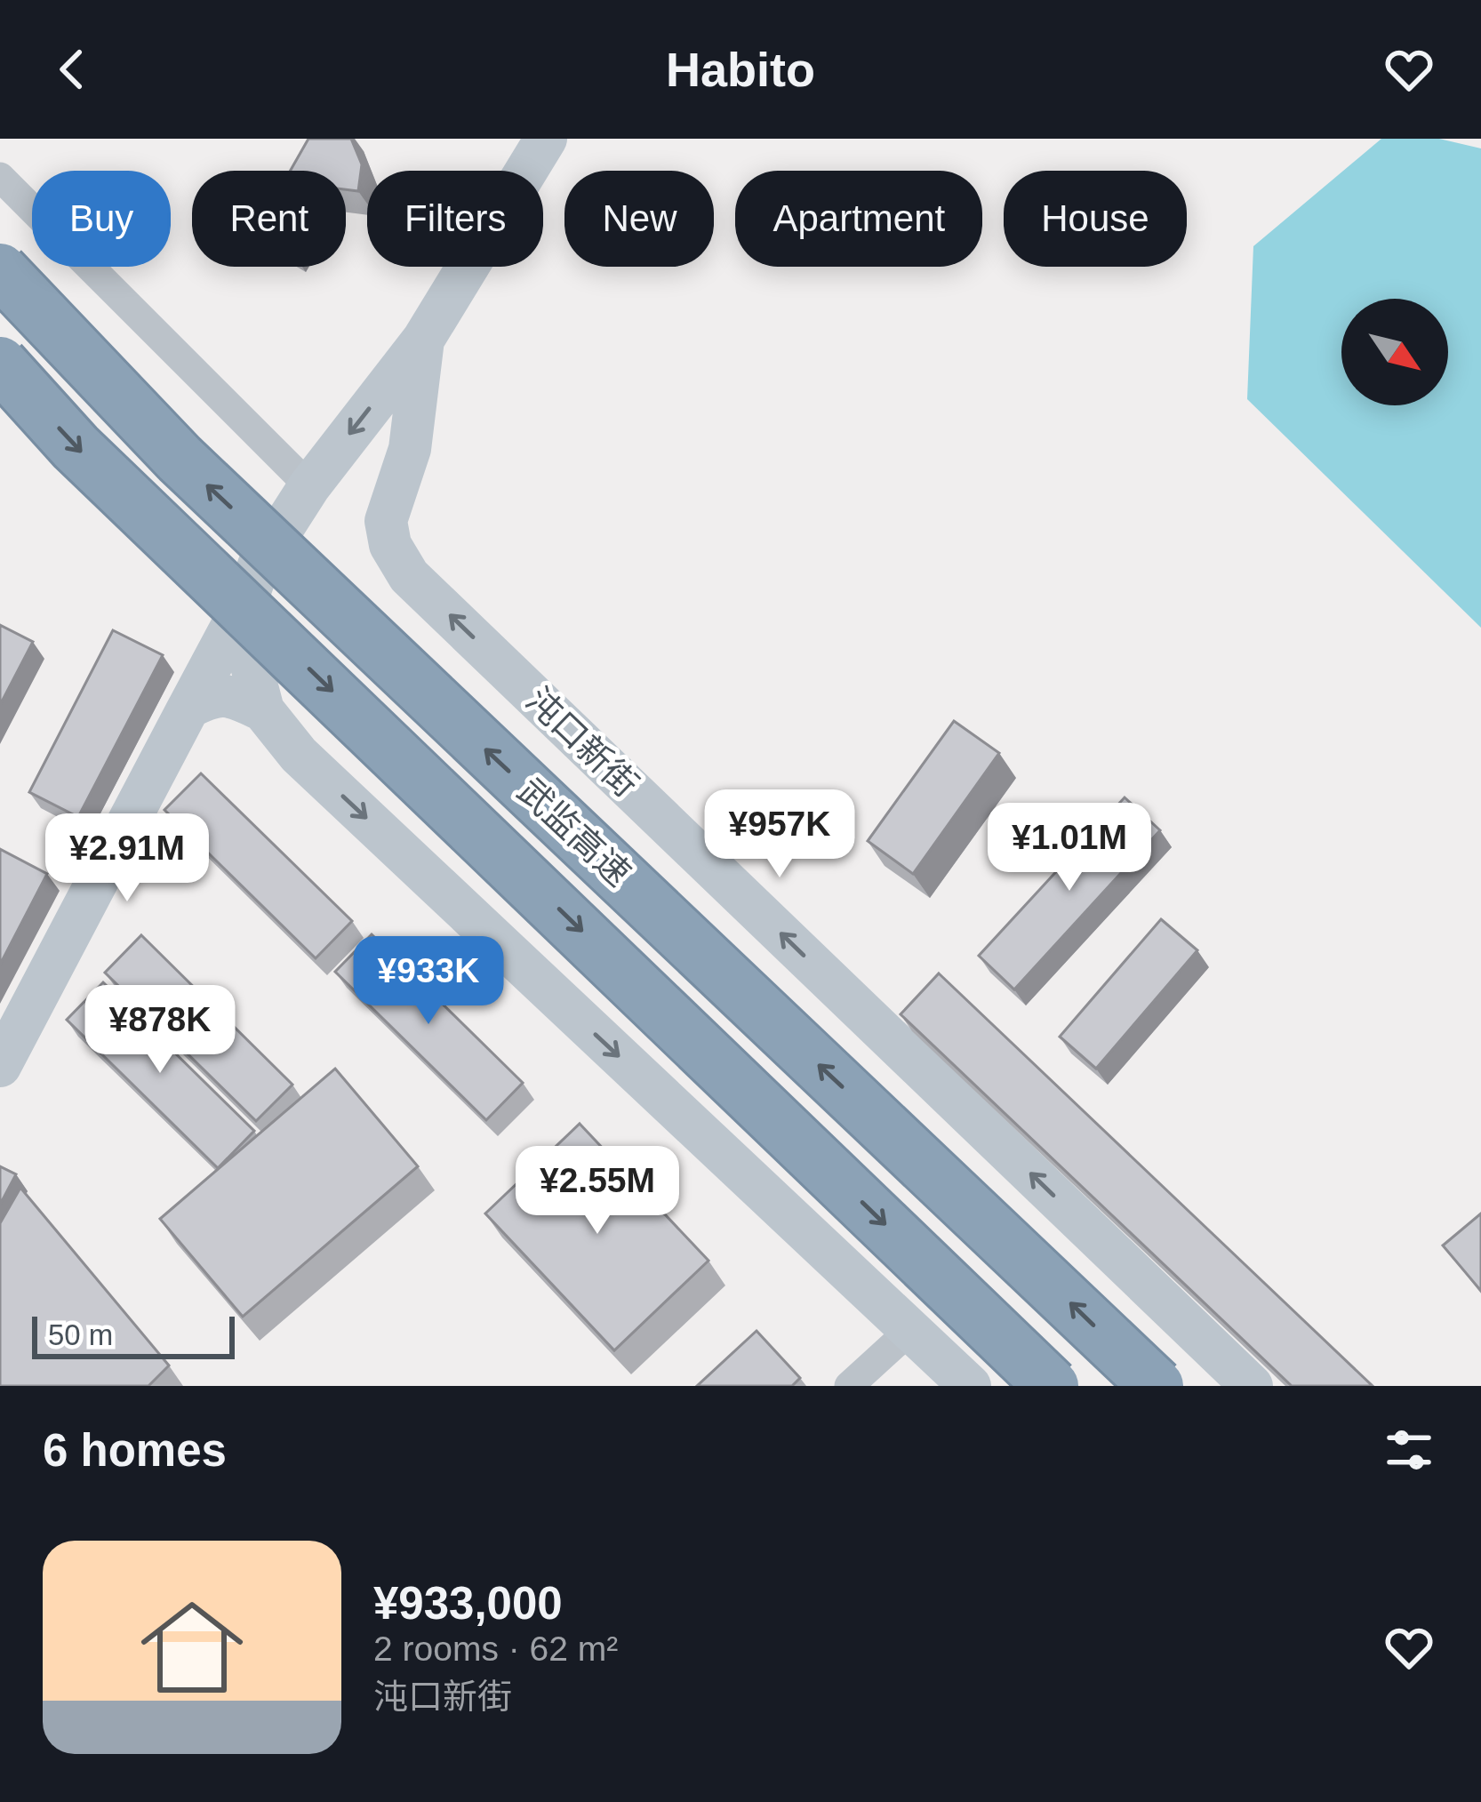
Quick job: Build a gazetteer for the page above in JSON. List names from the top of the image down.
{
  "streets": {
    "highway": ["武监高速"],
    "main road": ["沌口新街"]
  },
  "scale_bar": "50 m",
  "north": "bottom right",
  "page": {
    "header": "Habito",
    "chip": [
      "Buy",
      "Rent",
      "Filters",
      "New",
      "Apartment",
      "House"
    ],
    "price": [
      "¥957K",
      "¥1.01M",
      "¥2.91M",
      "¥933K",
      "¥878K",
      "¥2.55M"
    ],
    "scale": "50 m",
    "heading": "6 homes",
    "list": [
      {
        "name": "¥933,000",
        "note": "2 rooms · 62 m² · 沌口新街"
      }
    ]
  }
}
